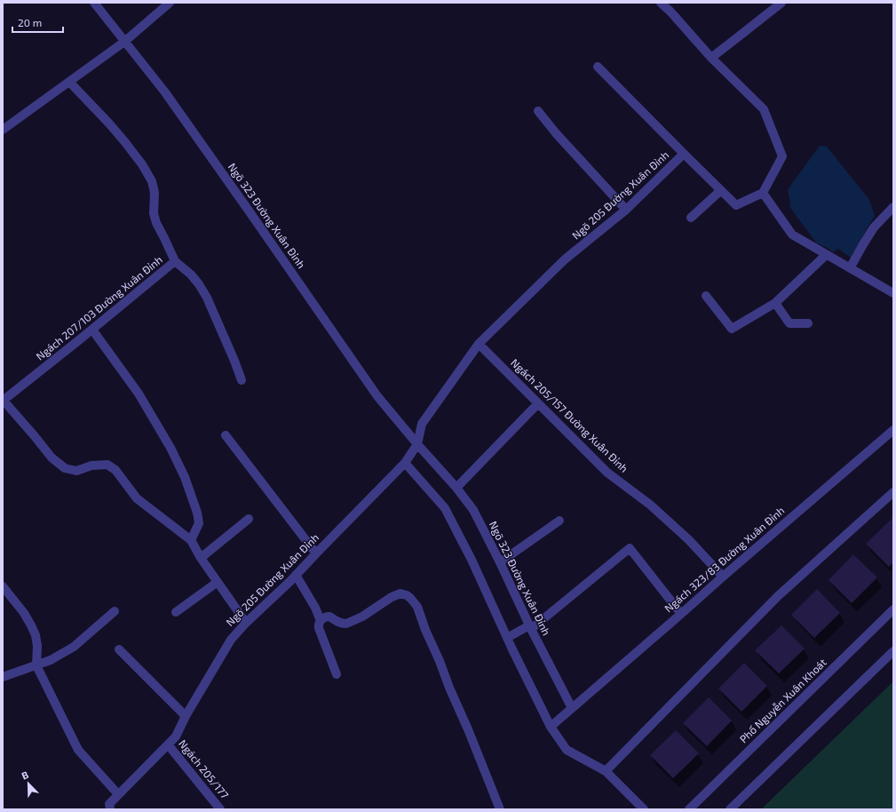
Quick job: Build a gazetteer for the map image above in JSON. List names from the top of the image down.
{
  "streets": {
    "street": [
      "Ngõ 205 Đường Xuân Đỉnh",
      "Ngõ 323 Đường Xuân Đỉnh",
      "Ngách 207/103 Đường Xuân Đỉnh",
      "Ngách 205/157 Đường Xuân Đỉnh",
      "Ngách 323/83 Đường Xuân Đỉnh",
      "Phố Nguyễn Xuân Khoát",
      "Ngách 205/177"
    ]
  },
  "crossings": [
    ["Ngõ 205 Đường Xuân Đỉnh", "Ngõ 323 Đường Xuân Đỉnh"],
    ["Ngõ 205 Đường Xuân Đỉnh", "Ngách 205/157 Đường Xuân Đỉnh"],
    ["Ngõ 205 Đường Xuân Đỉnh", "Ngách 205/177"],
    ["Ngõ 323 Đường Xuân Đỉnh", "Ngách 323/83 Đường Xuân Đỉnh"],
    ["Ngách 205/157 Đường Xuân Đỉnh", "Ngách 323/83 Đường Xuân Đỉnh"]
  ],
  "scale_bar": "20 m",
  "north": "top left"
}
